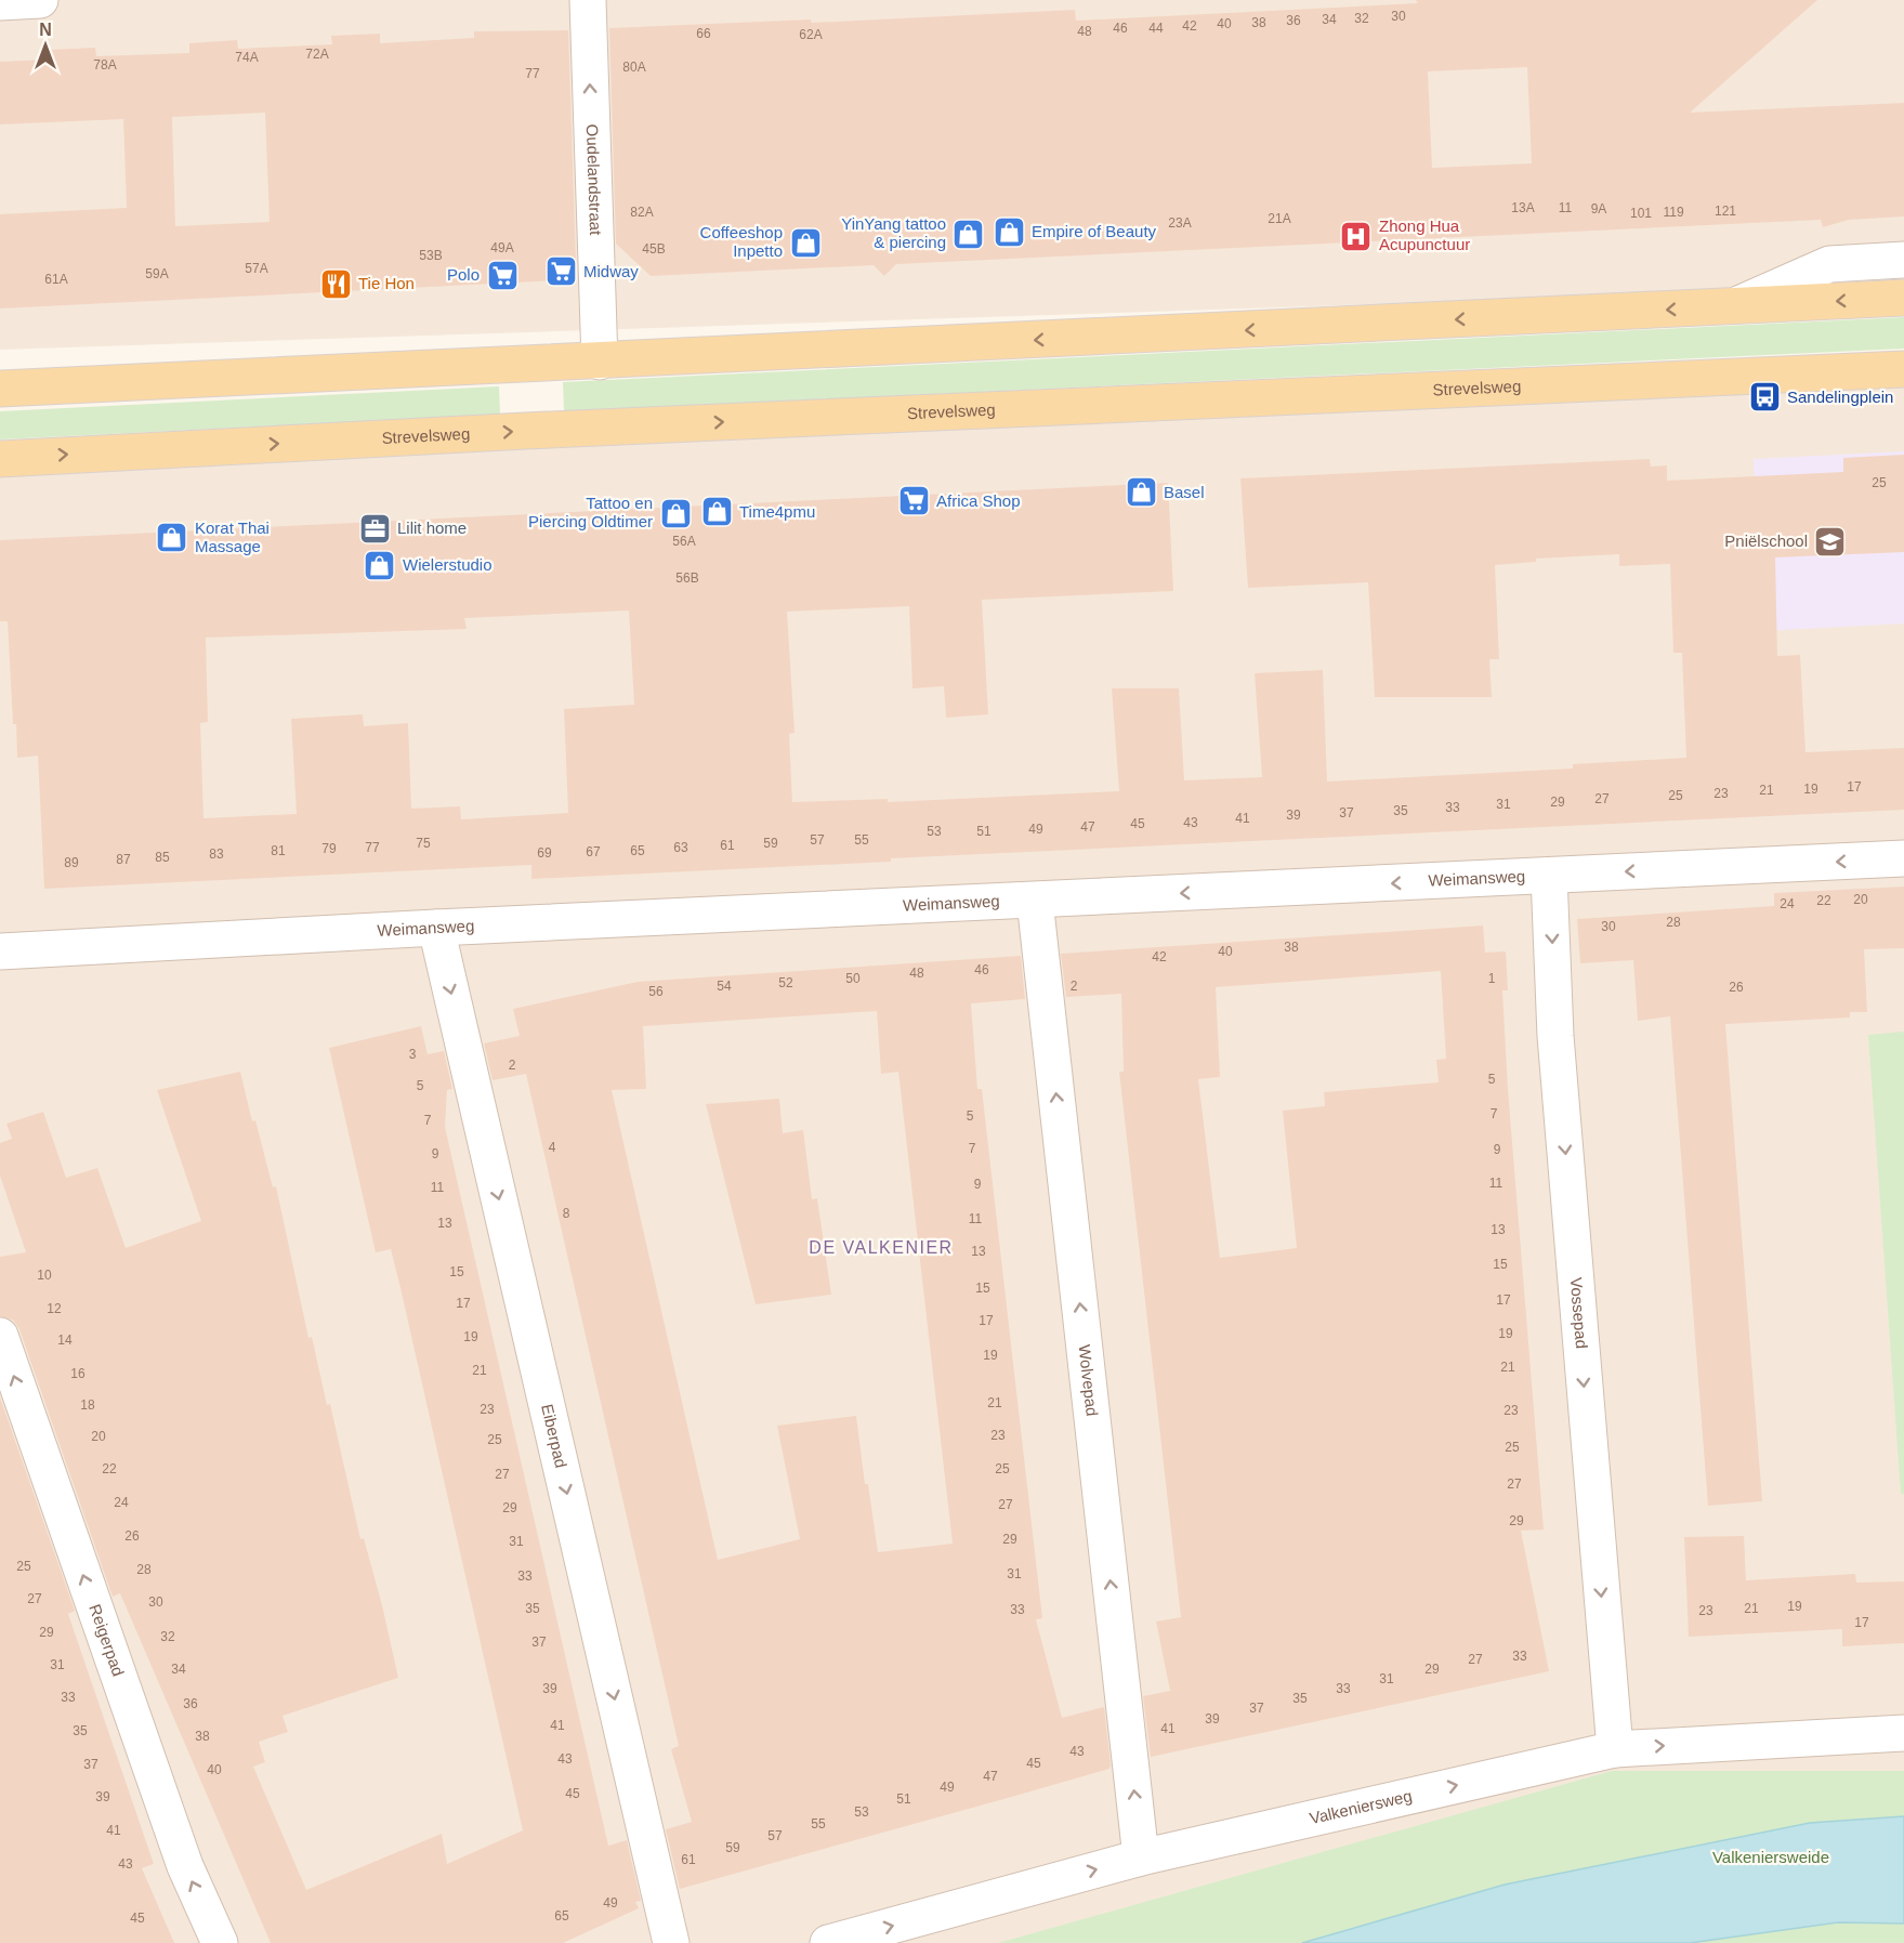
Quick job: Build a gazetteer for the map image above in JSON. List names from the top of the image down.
{
  "streets": {
    "main road": ["Strevelsweg"],
    "street": [
      "Oudelandstraat",
      "Weimansweg",
      "Vossepad",
      "Wolvepad",
      "Eiberpad",
      "Reigerpad",
      "Valkeniersweg"
    ]
  },
  "crossings": [
    ["Weimansweg", "Vossepad"],
    ["Weimansweg", "Wolvepad"],
    ["Weimansweg", "Eiberpad"],
    ["Vossepad", "Valkeniersweg"],
    ["Wolvepad", "Valkeniersweg"]
  ],
  "one_way": [
    "Oudelandstraat",
    "Weimansweg",
    "Vossepad",
    "Wolvepad",
    "Eiberpad",
    "Reigerpad",
    "Valkeniersweg"
  ],
  "districts": ["DE VALKENIER"],
  "parks": ["Valkeniersweide"],
  "places": {
    "shop": [
      "Empire of Beauty",
      "YinYang tattoo & piercing",
      "Coffeeshop Inpetto",
      "Basel",
      "Time4pmu",
      "Tattoo en Piercing Oldtimer",
      "Korat Thai Massage",
      "Wielerstudio"
    ],
    "hospital": ["Zhong Hua Acupunctuur"],
    "supermarket": ["Midway", "Polo", "Africa Shop"],
    "restaurant": ["Tie Hon"],
    "bus stop": ["Sandelingplein"],
    "office": ["Lilit home"],
    "school or university": ["Pniëlschool"]
  },
  "house_numbers": [
    "30",
    "32",
    "34",
    "36",
    "38",
    "40",
    "42",
    "46",
    "44",
    "48",
    "66",
    "62A",
    "72A",
    "74A",
    "78A",
    "80A",
    "77",
    "13A",
    "11",
    "9A",
    "121",
    "82A",
    "119",
    "101",
    "21A",
    "23A",
    "49A",
    "45B",
    "53B",
    "57A",
    "59A",
    "61A",
    "25",
    "56A",
    "56B",
    "17",
    "19",
    "21",
    "23",
    "25",
    "27",
    "29",
    "31",
    "33",
    "35",
    "37",
    "39",
    "41",
    "43",
    "45",
    "47",
    "49",
    "53",
    "51",
    "57",
    "55",
    "75",
    "59",
    "61",
    "77",
    "63",
    "79",
    "81",
    "65",
    "67",
    "69",
    "83",
    "85",
    "87",
    "89",
    "20",
    "22",
    "24",
    "28",
    "30",
    "38",
    "40",
    "42",
    "46",
    "48",
    "50",
    "1",
    "52",
    "54",
    "2",
    "26",
    "56",
    "3",
    "2",
    "5",
    "5",
    "7",
    "5",
    "7",
    "4",
    "7",
    "9",
    "9",
    "11",
    "9",
    "11",
    "8",
    "11",
    "13",
    "13",
    "13",
    "15",
    "15",
    "10",
    "15",
    "17",
    "17",
    "12",
    "17",
    "19",
    "19",
    "14",
    "19",
    "21",
    "21",
    "16",
    "21",
    "18",
    "23",
    "23",
    "23",
    "20",
    "25",
    "25",
    "22",
    "25",
    "27",
    "27",
    "24",
    "27",
    "29",
    "29",
    "26",
    "29",
    "31",
    "25",
    "28",
    "31",
    "33",
    "27",
    "30",
    "19",
    "35",
    "21",
    "33",
    "23",
    "17",
    "29",
    "32",
    "37",
    "33",
    "27",
    "31",
    "34",
    "29",
    "31",
    "39",
    "33",
    "33",
    "35",
    "36",
    "37",
    "39",
    "41",
    "41",
    "35",
    "38",
    "43",
    "43",
    "45",
    "37",
    "40",
    "47",
    "49",
    "45",
    "39",
    "51",
    "53",
    "55",
    "41",
    "57",
    "59",
    "61",
    "43",
    "49",
    "65",
    "45"
  ],
  "north": "top"
}
